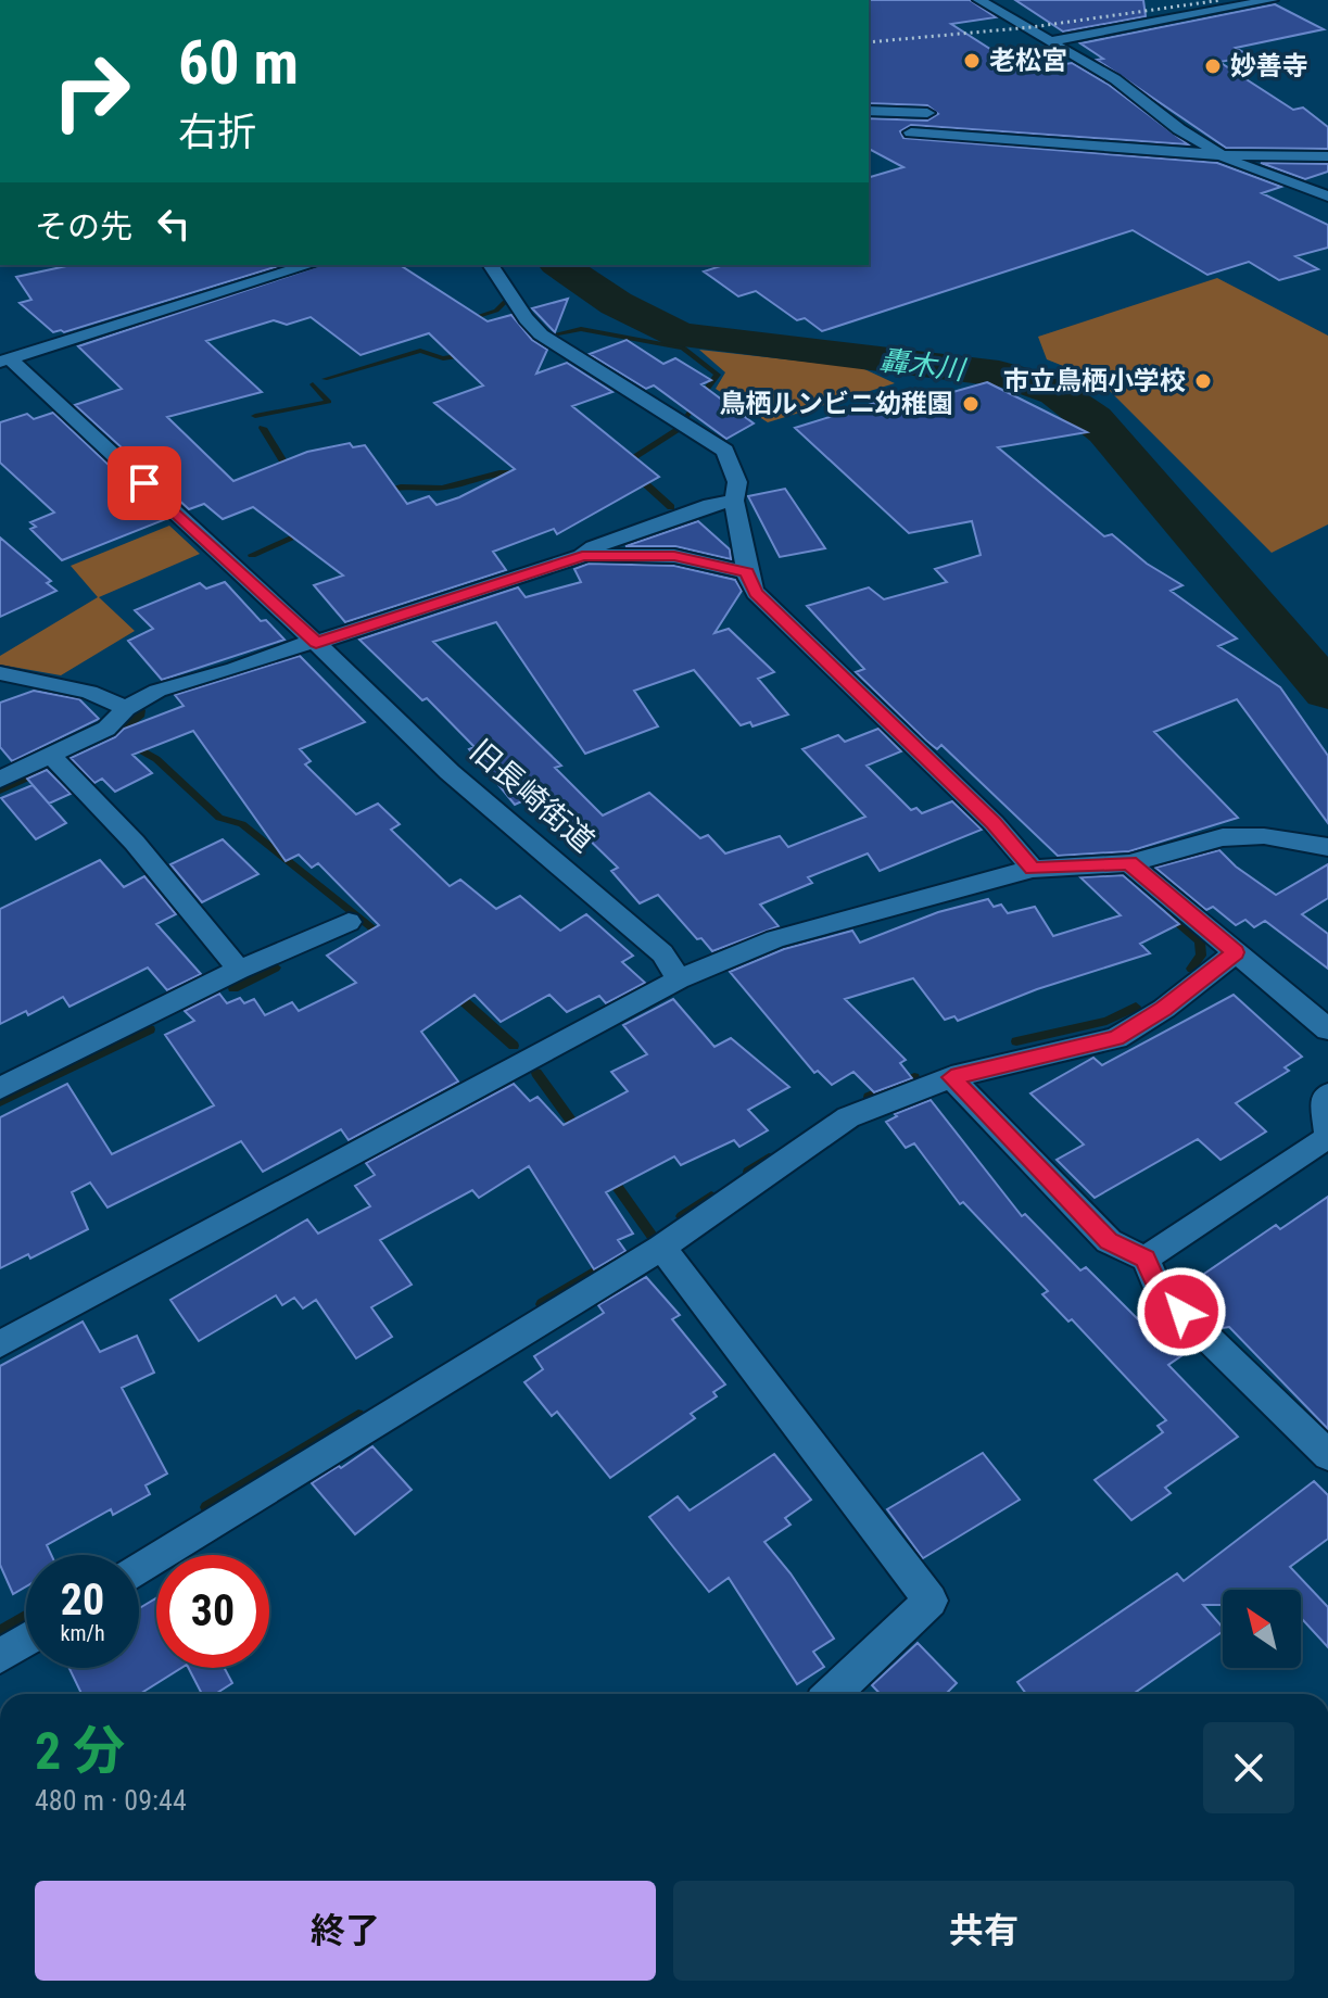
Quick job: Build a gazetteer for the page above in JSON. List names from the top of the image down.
{
  "streets": {
    "street": ["旧長崎街道"]
  },
  "water": ["轟木川"],
  "places": [
    "老松宮",
    "妙善寺",
    "市立鳥栖小学校",
    "鳥栖ルンビニ幼稚園"
  ],
  "north": "top left",
  "page": {
    "turn": ["60 m", "右折"],
    "then": "その先",
    "speed": "20 km/h",
    "limit": "30",
    "heading": ["2 分", "480 m · 09:44"],
    "buttons": ["終了", "共有"]
  }
}
